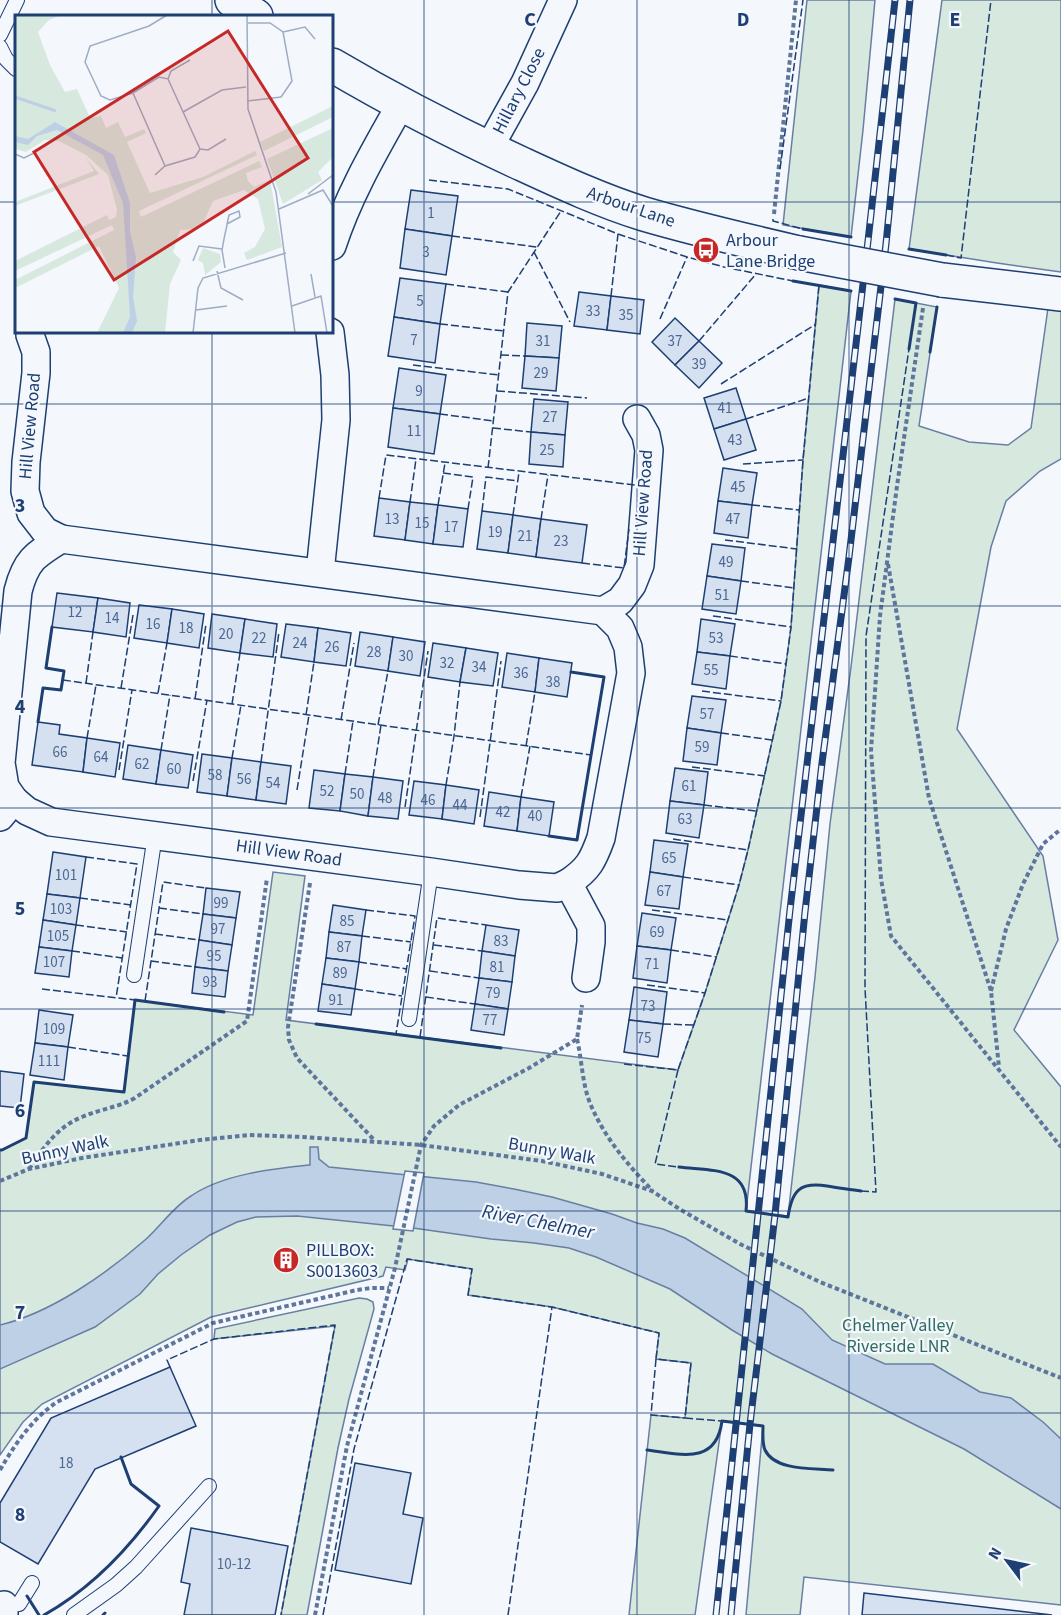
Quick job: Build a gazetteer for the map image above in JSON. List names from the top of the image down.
{
  "streets": {
    "street": ["Hillary Close", "Arbour Lane", "Hill View Road"],
    "path": ["Bunny Walk"]
  },
  "crossings": [
    ["Hillary Close", "Arbour Lane"]
  ],
  "water": ["River Chelmer"],
  "parks": ["Chelmer Valley Riverside LNR"],
  "places": {
    "bus stop": ["Arbour Lane Bridge"],
    "building": ["PILLBOX: S0013603"]
  },
  "house_numbers": [
    "1",
    "3",
    "5",
    "33",
    "35",
    "7",
    "31",
    "37",
    "39",
    "29",
    "9",
    "41",
    "27",
    "11",
    "43",
    "25",
    "45",
    "13",
    "47",
    "15",
    "17",
    "19",
    "21",
    "23",
    "49",
    "51",
    "12",
    "14",
    "16",
    "18",
    "20",
    "22",
    "53",
    "24",
    "26",
    "28",
    "30",
    "32",
    "34",
    "55",
    "36",
    "38",
    "57",
    "59",
    "66",
    "64",
    "62",
    "60",
    "58",
    "56",
    "54",
    "61",
    "52",
    "50",
    "48",
    "46",
    "44",
    "42",
    "40",
    "63",
    "65",
    "101",
    "67",
    "99",
    "103",
    "85",
    "97",
    "69",
    "105",
    "83",
    "87",
    "95",
    "107",
    "71",
    "81",
    "89",
    "93",
    "79",
    "91",
    "73",
    "77",
    "109",
    "75",
    "111",
    "18",
    "10-12"
  ],
  "north": "top left",
  "grid": {
    "columns": ["C", "D", "E"],
    "rows": [
      "3",
      "4",
      "5",
      "6",
      "7",
      "8"
    ]
  }
}
